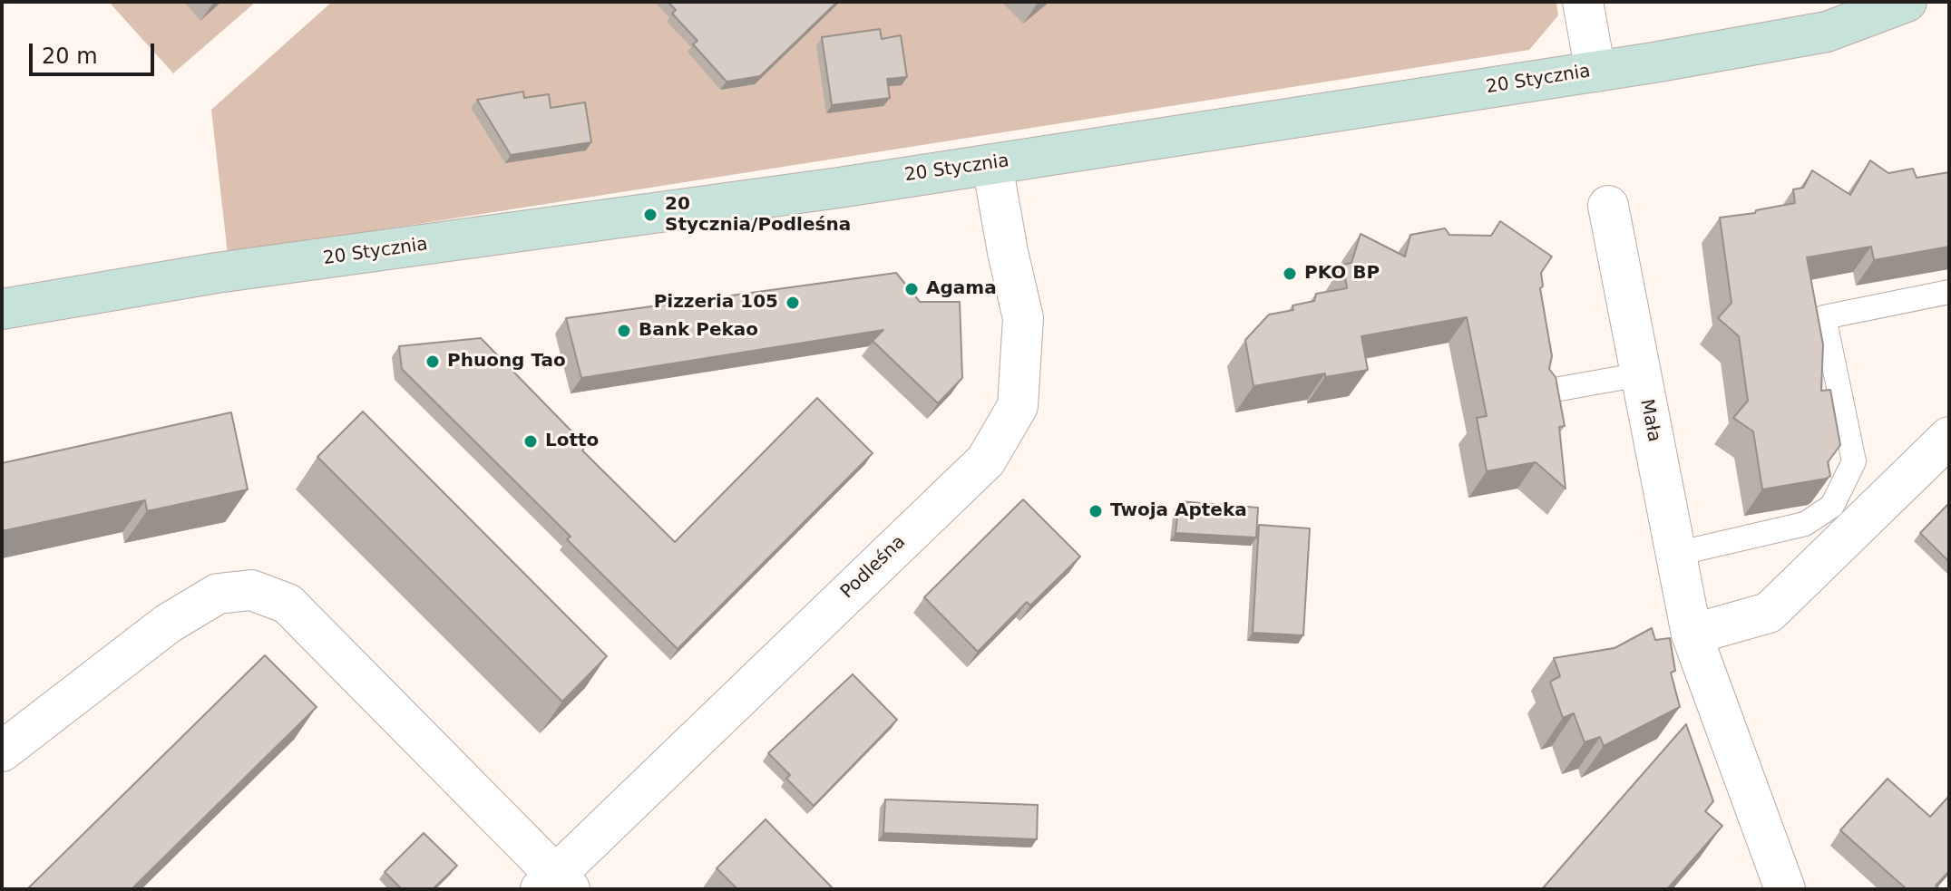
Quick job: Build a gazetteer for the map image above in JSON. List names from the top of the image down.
{
  "streets": {
    "street": ["20 Stycznia", "Mała", "Podleśna"]
  },
  "crossings": [
    ["20 Stycznia", "Podleśna"]
  ],
  "places": [
    "20 Stycznia/Podleśna",
    "PKO BP",
    "Agama",
    "Pizzeria 105",
    "Bank Pekao",
    "Phuong Tao",
    "Lotto",
    "Twoja Apteka"
  ],
  "scale_bar": "20 m"
}
